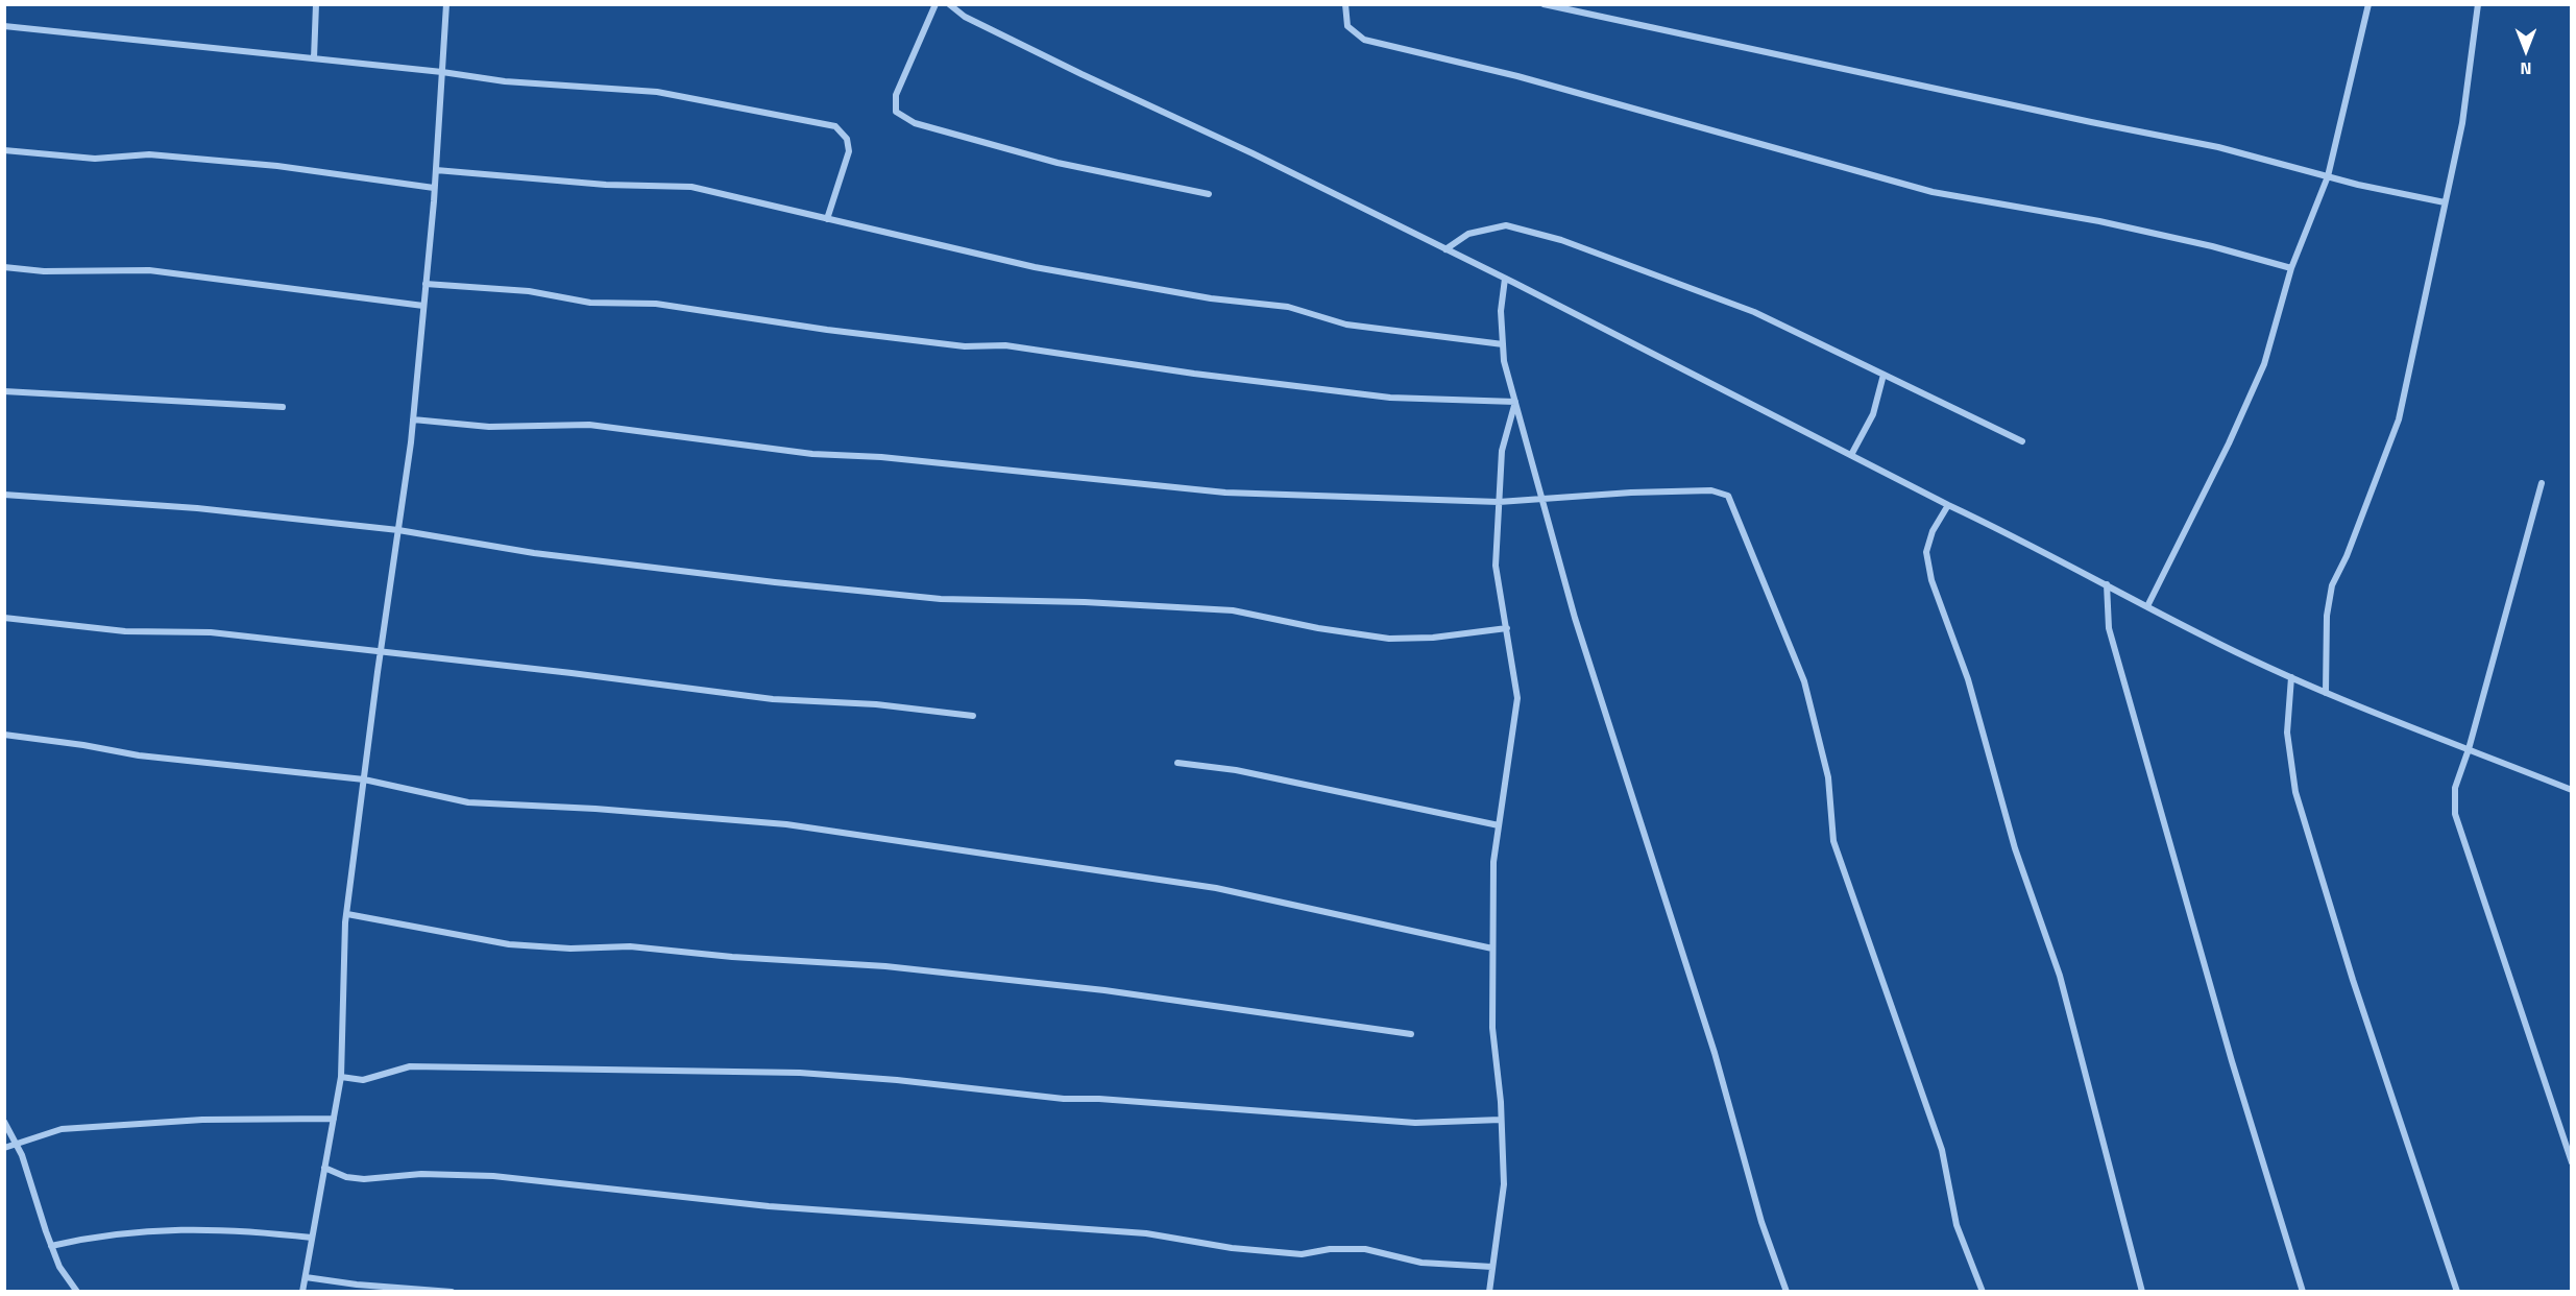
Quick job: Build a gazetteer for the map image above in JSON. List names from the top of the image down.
{
  "north": "bottom"
}
